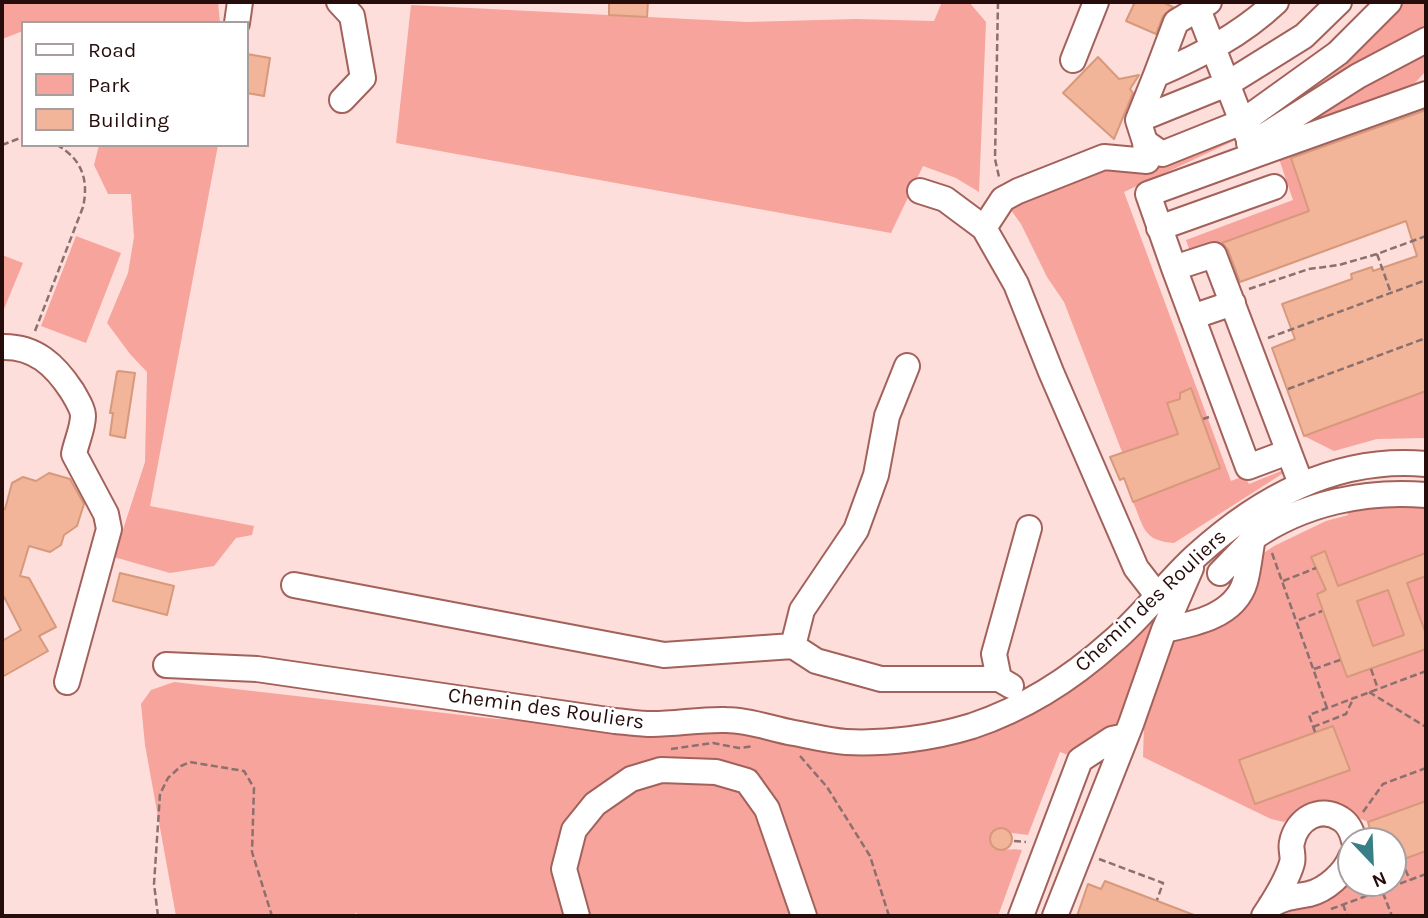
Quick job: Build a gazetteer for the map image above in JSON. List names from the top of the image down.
{
  "streets": {
    "street": ["Chemin des Rouliers"]
  },
  "legend": ["Road", "Park", "Building"],
  "north": "bottom right"
}
